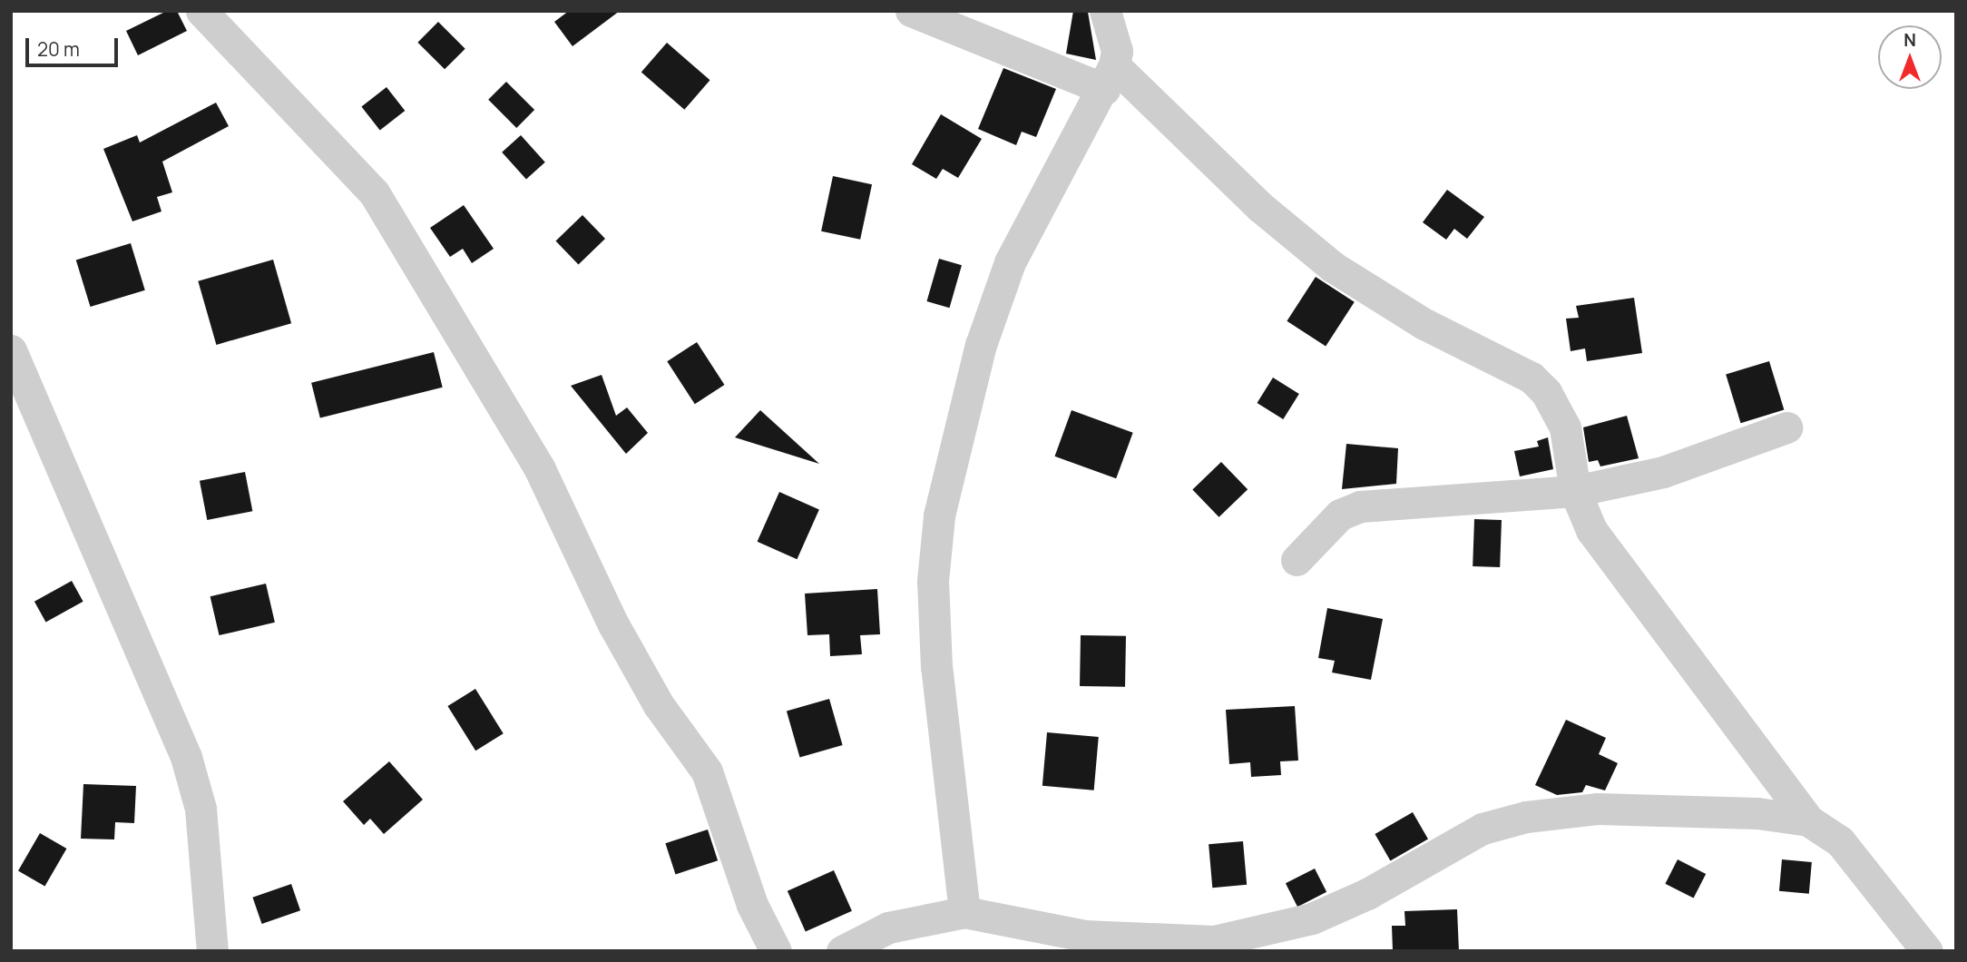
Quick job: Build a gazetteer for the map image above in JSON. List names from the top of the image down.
{
  "scale_bar": "20 m",
  "north": "top"
}
